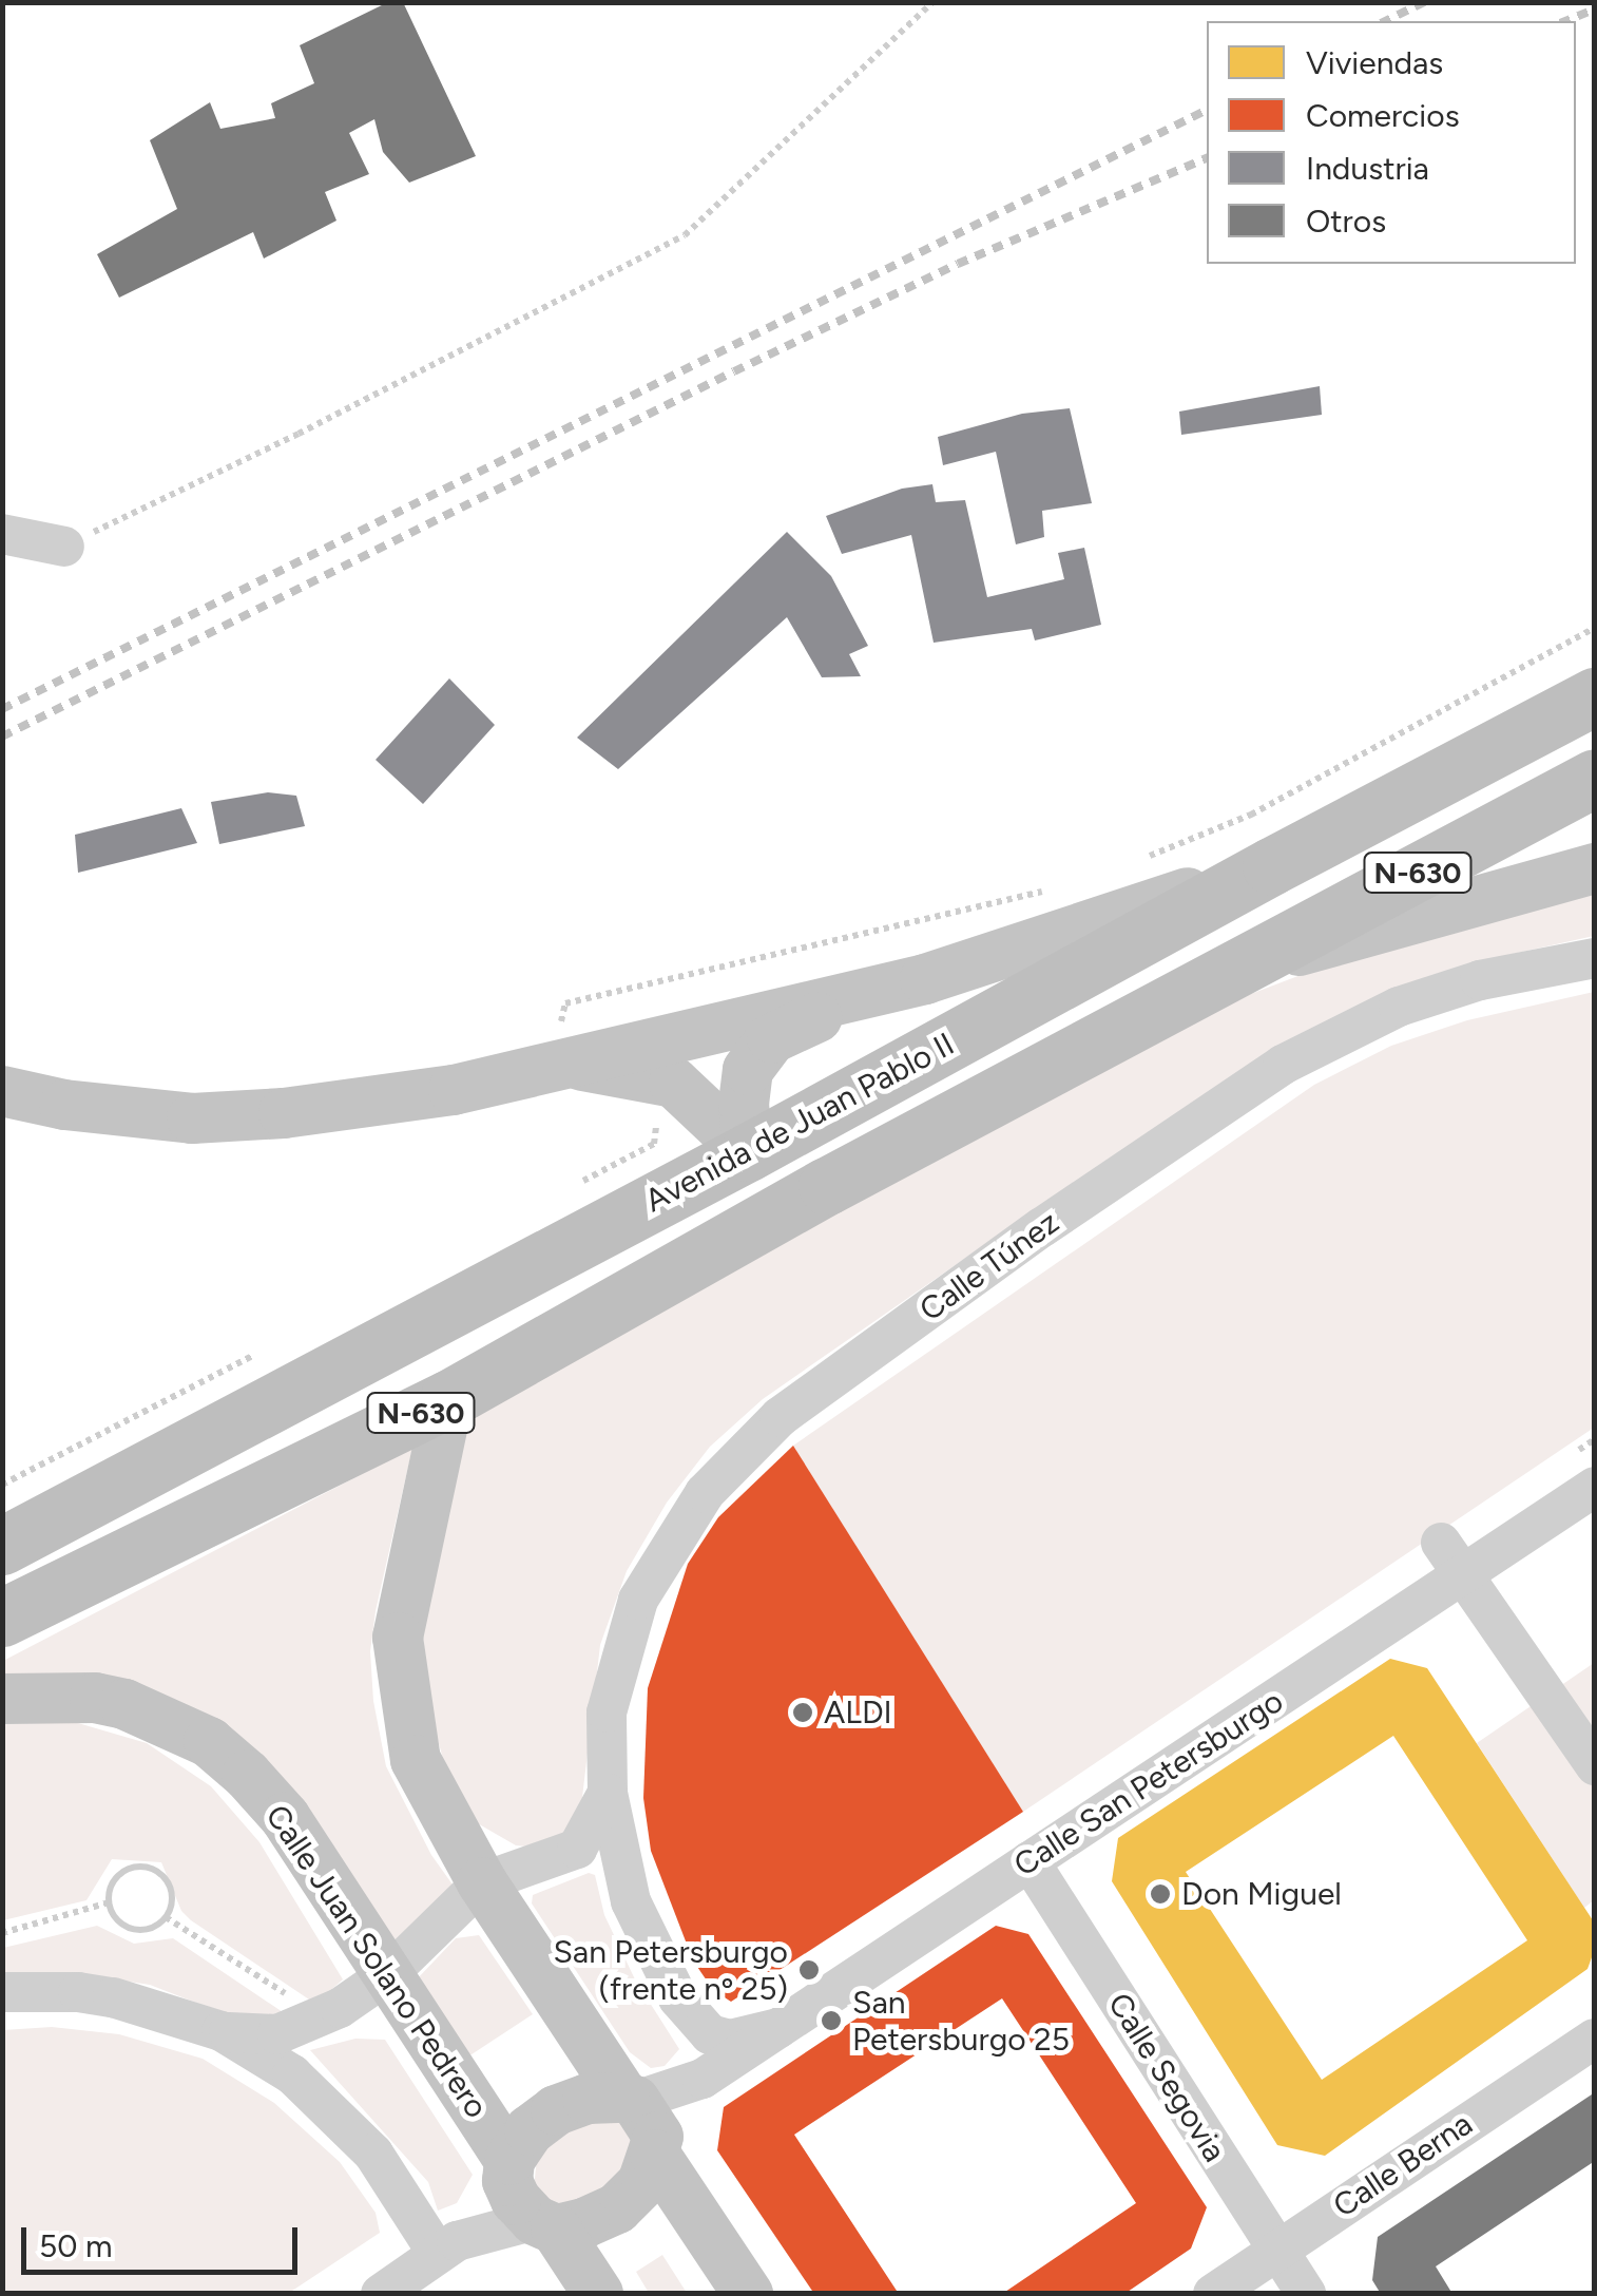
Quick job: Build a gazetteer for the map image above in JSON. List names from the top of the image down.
{
  "streets": {
    "highway": ["N-630", "Avenida de Juan Pablo II"],
    "main road": ["Calle Juan Solano Pedrero"],
    "street": [
      "Calle Túnez",
      "Calle San Petersburgo",
      "Calle Segovia",
      "Calle Berna"
    ]
  },
  "crossings": [
    ["Calle Túnez", "Calle San Petersburgo"],
    ["Calle San Petersburgo", "Calle Juan Solano Pedrero"],
    ["Calle San Petersburgo", "Calle Segovia"],
    ["Calle Segovia", "Calle Berna"]
  ],
  "places": [
    "ALDI",
    "Don Miguel",
    "San Petersburgo (frente nº 25)",
    "San Petersburgo 25"
  ],
  "legend": [
    "Viviendas",
    "Comercios",
    "Industria",
    "Otros"
  ],
  "scale_bar": "50 m"
}
